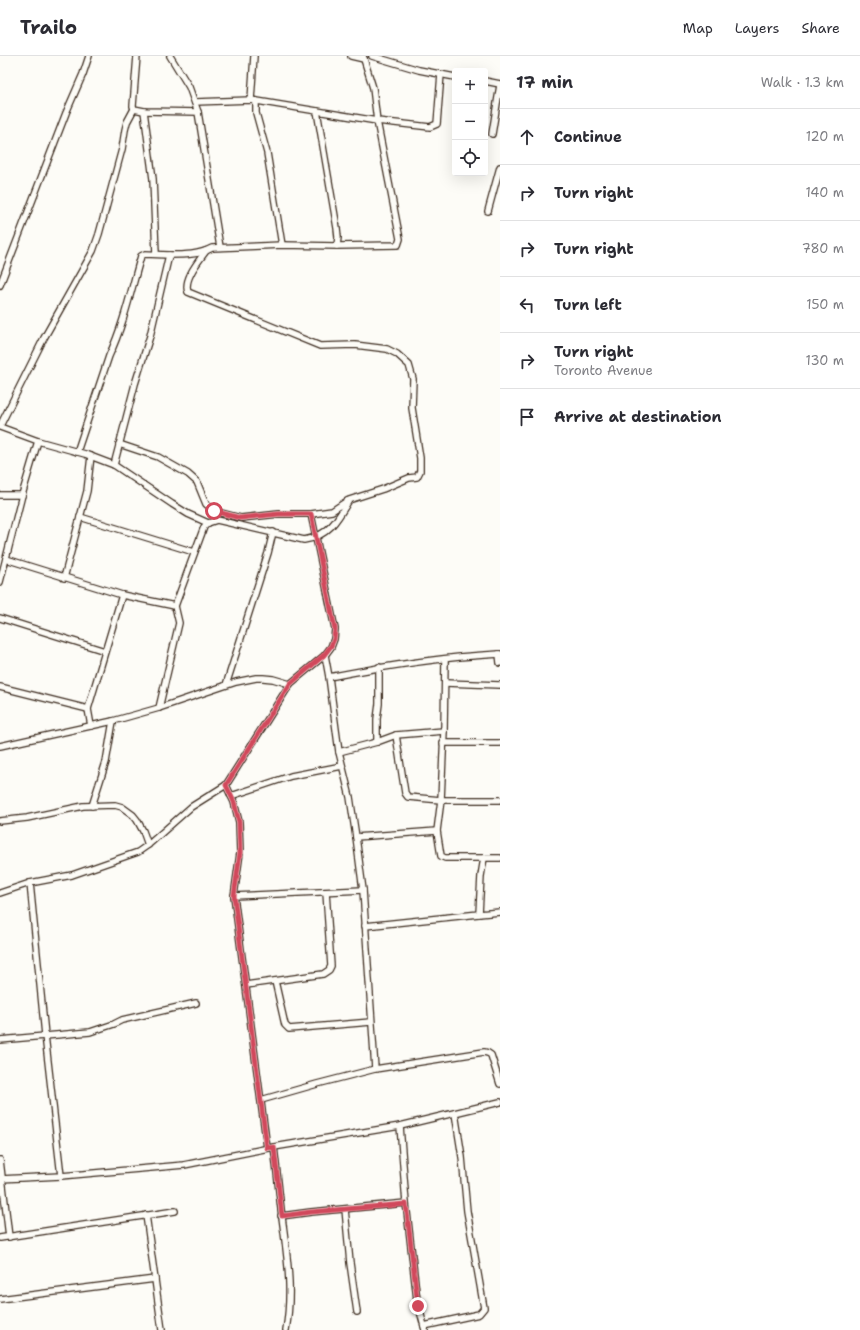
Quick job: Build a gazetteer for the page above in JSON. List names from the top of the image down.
{
  "page": {
    "header": "Trailo",
    "nav": ["Map", "Layers", "Share"],
    "heading": ["17 min", "Walk · 1.3 km"],
    "map_buttons": ["+", "−"],
    "list": [
      ["Continue", "120 m"],
      ["Turn right", "140 m"],
      ["Turn right", "780 m"],
      ["Turn left", "150 m"],
      ["Turn right", "Toronto Avenue", "130 m"],
      "Arrive at destination"
    ]
  }
}
